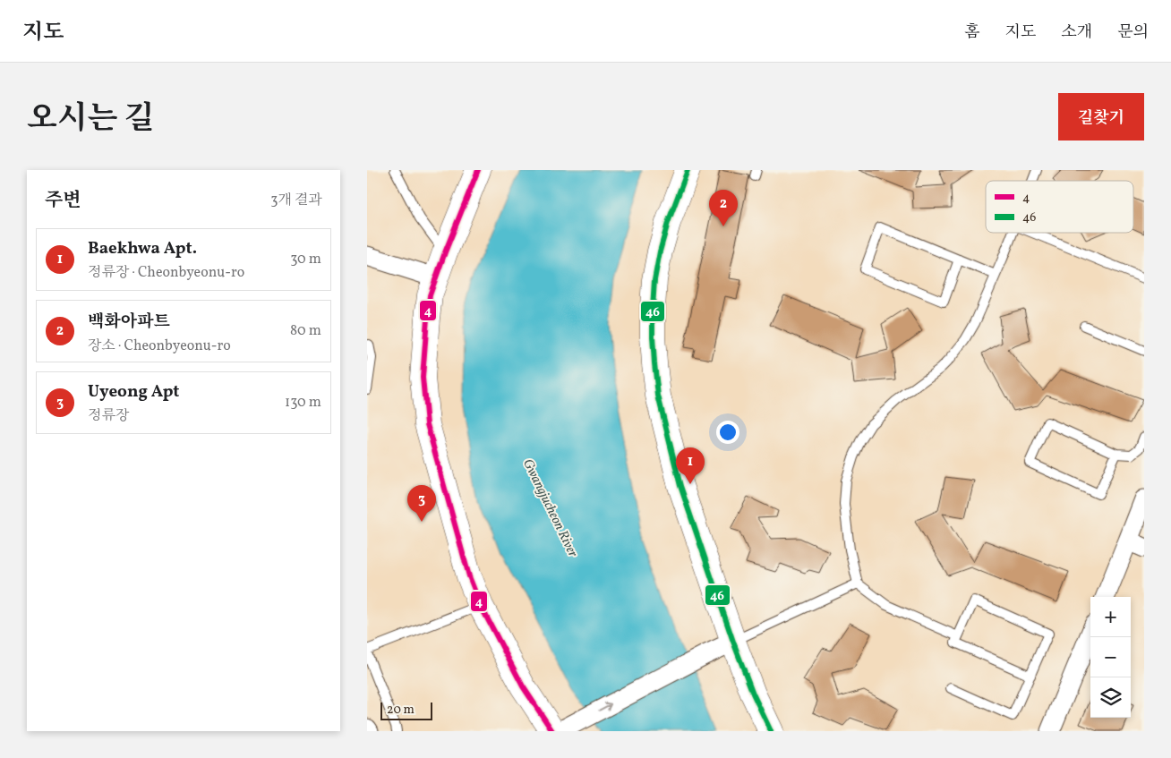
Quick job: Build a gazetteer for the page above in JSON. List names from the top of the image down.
{
  "water": ["Gwangjucheon River"],
  "lines": ["transit line 4", "transit line 46"],
  "legend": ["4", "46"],
  "scale_bar": "20 m",
  "page": {
    "header": "지도",
    "nav": [
      "홈",
      "지도",
      "소개",
      "문의"
    ],
    "title": "오시는 길",
    "buttons": "길찾기",
    "heading": ["주변", "3개 결과"],
    "pins": ["2", "1", "3"],
    "list": [
      {
        "mark": "1",
        "name": "Baekhwa Apt.",
        "note": "정류장 · Cheonbyeonu-ro",
        "value": "30 m"
      },
      {
        "mark": "2",
        "name": "백화아파트",
        "note": "장소 · Cheonbyeonu-ro",
        "value": "80 m"
      },
      {
        "mark": "3",
        "name": "Uyeong Apt",
        "note": "정류장",
        "value": "130 m"
      }
    ],
    "map_buttons": ["+", "−"],
    "scale": "20 m"
  }
}
